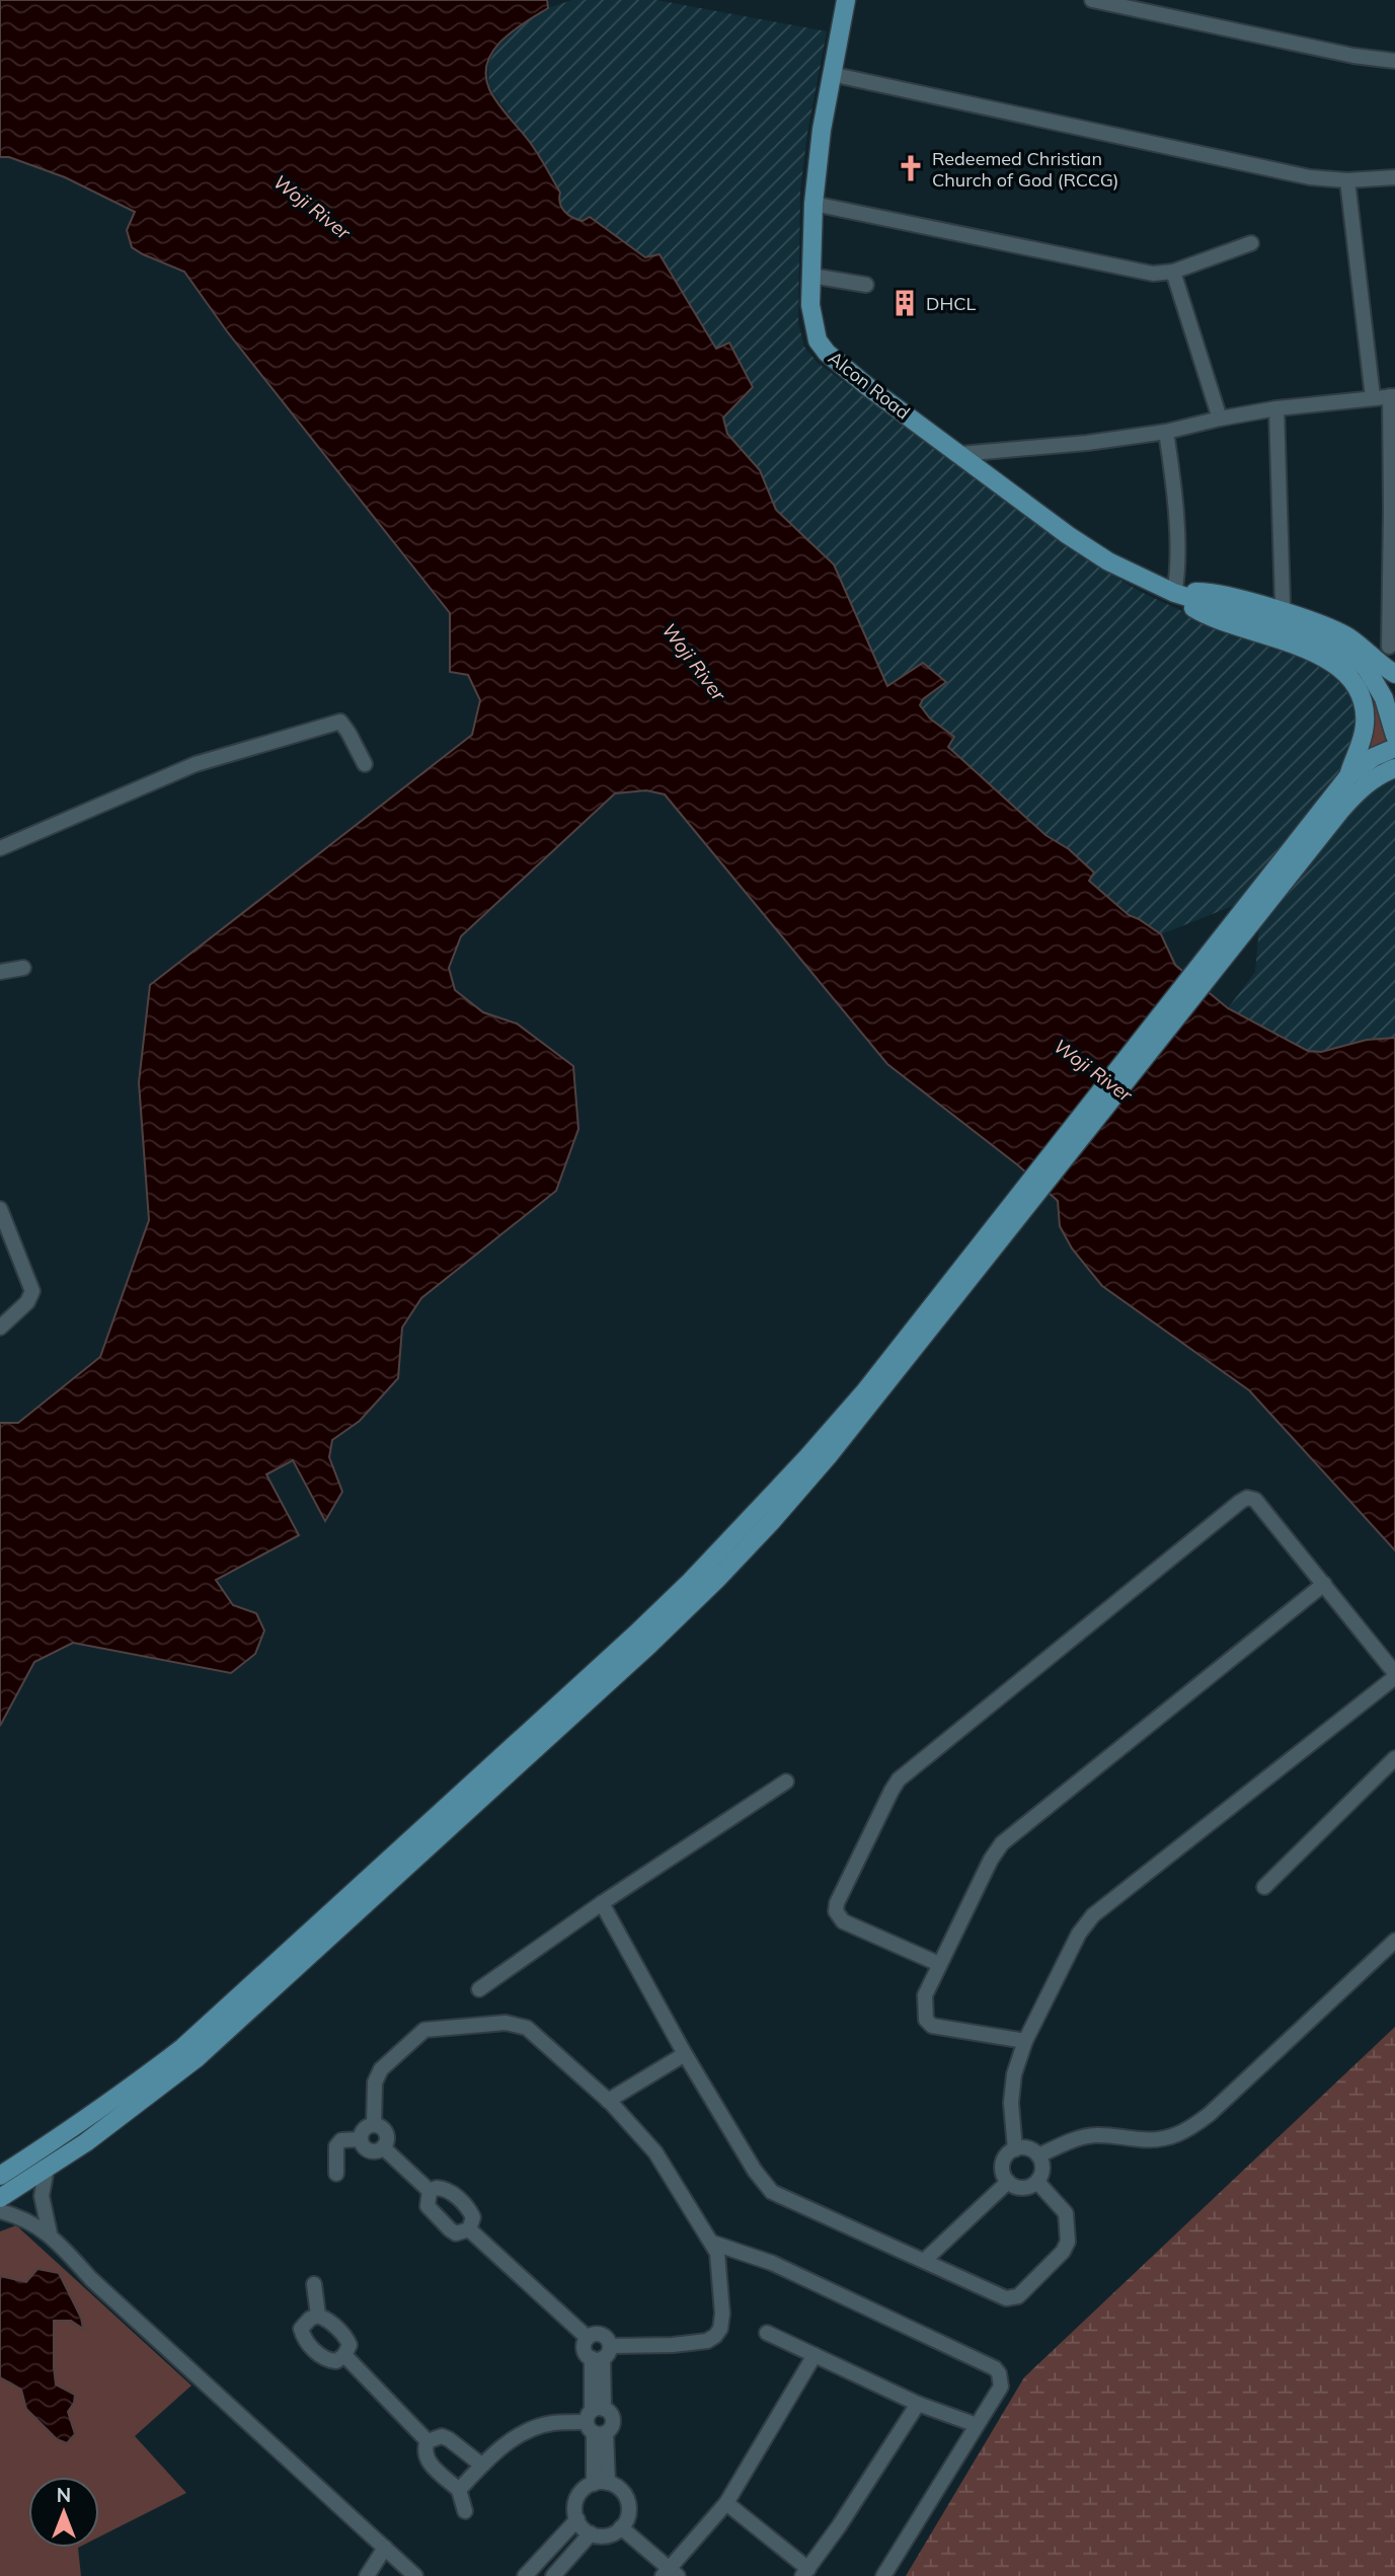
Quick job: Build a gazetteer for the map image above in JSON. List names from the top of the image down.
{
  "streets": {
    "main road": ["Alcon Road"]
  },
  "water": ["Woji River"],
  "places": {
    "church": ["Redeemed Christian Church of God (RCCG)"],
    "building": ["DHCL"]
  },
  "north": "top"
}
